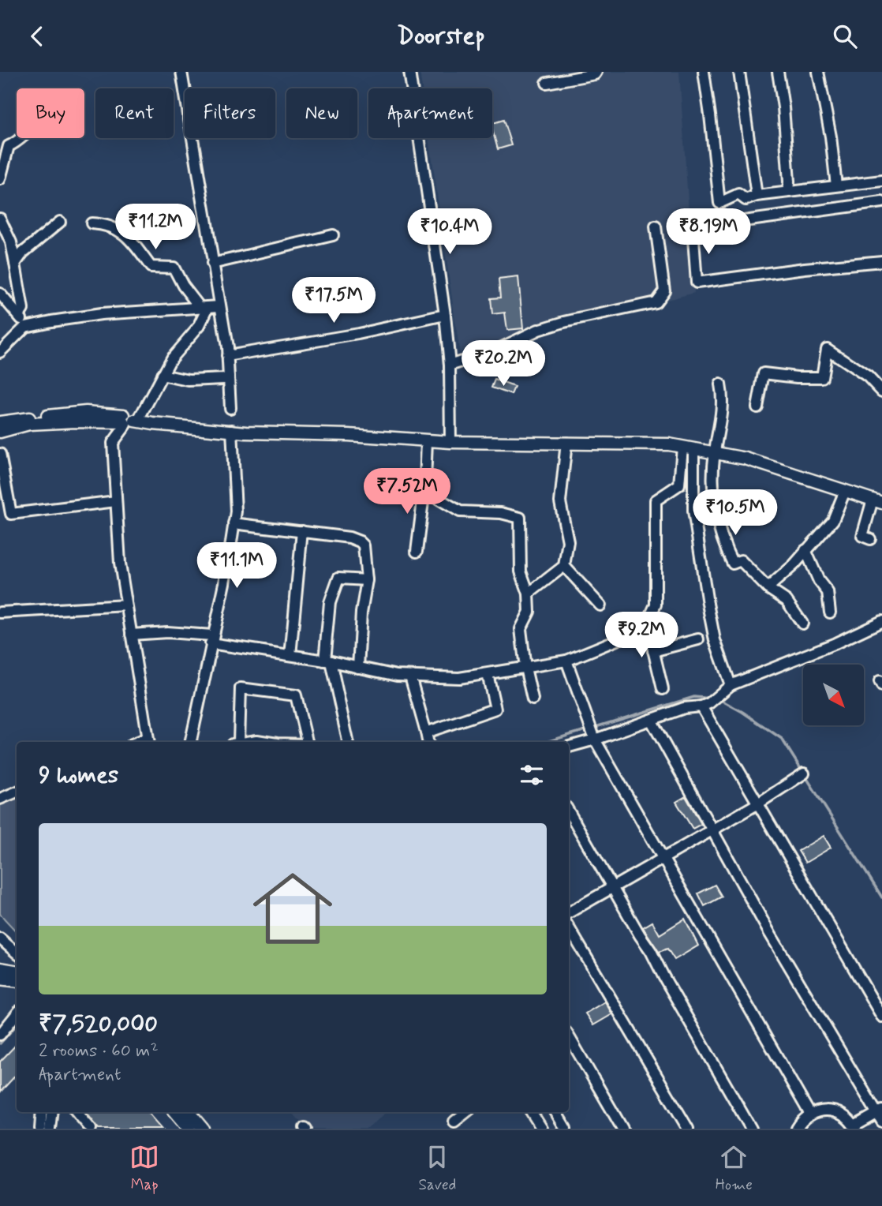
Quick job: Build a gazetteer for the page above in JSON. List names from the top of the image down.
{
  "north": "bottom right",
  "page": {
    "header": "Doorstep",
    "chip": [
      "Buy",
      "Rent",
      "Filters",
      "New",
      "Apartment"
    ],
    "price": [
      "₹11.2M",
      "₹10.4M",
      "₹8.19M",
      "₹17.5M",
      "₹20.2M",
      "₹7.52M",
      "₹10.5M",
      "₹11.1M",
      "₹9.2M"
    ],
    "heading": "9 homes",
    "list": [
      {
        "name": "₹7,520,000",
        "note": "2 rooms · 60 m² · Apartment"
      }
    ],
    "tabs": ["Map", "Saved", "Home"]
  }
}
